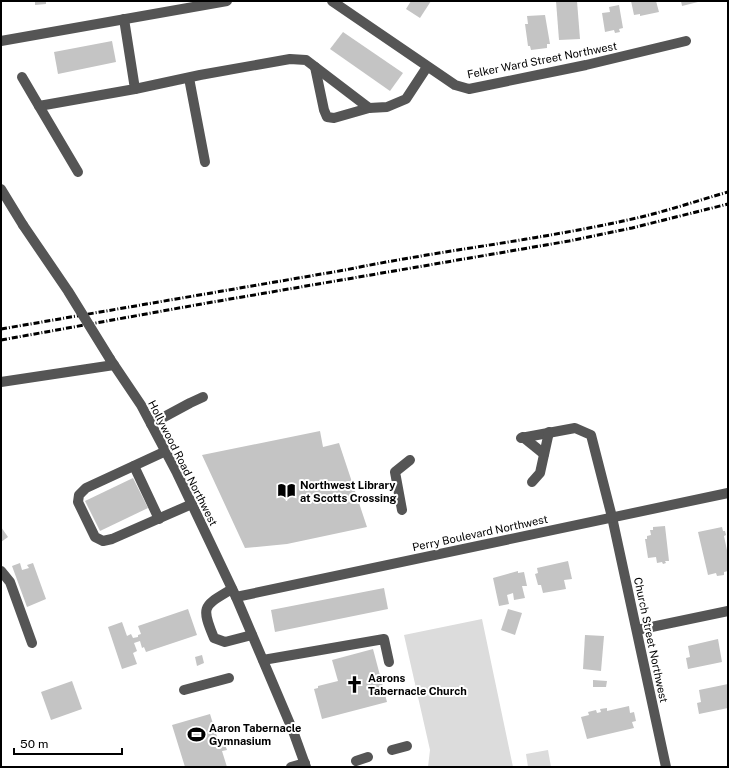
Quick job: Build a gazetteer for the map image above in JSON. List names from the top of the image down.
{
  "streets": {
    "street": [
      "Felker Ward Street Northwest",
      "Hollywood Road Northwest",
      "Perry Boulevard Northwest",
      "Church Street Northwest"
    ]
  },
  "crossings": [
    ["Hollywood Road Northwest", "Perry Boulevard Northwest"],
    ["Perry Boulevard Northwest", "Church Street Northwest"]
  ],
  "places": {
    "library": ["Northwest Library at Scotts Crossing"],
    "church": ["Aarons Tabernacle Church"],
    "sports": ["Aaron Tabernacle Gymnasium"]
  },
  "scale_bar": "50 m"
}
